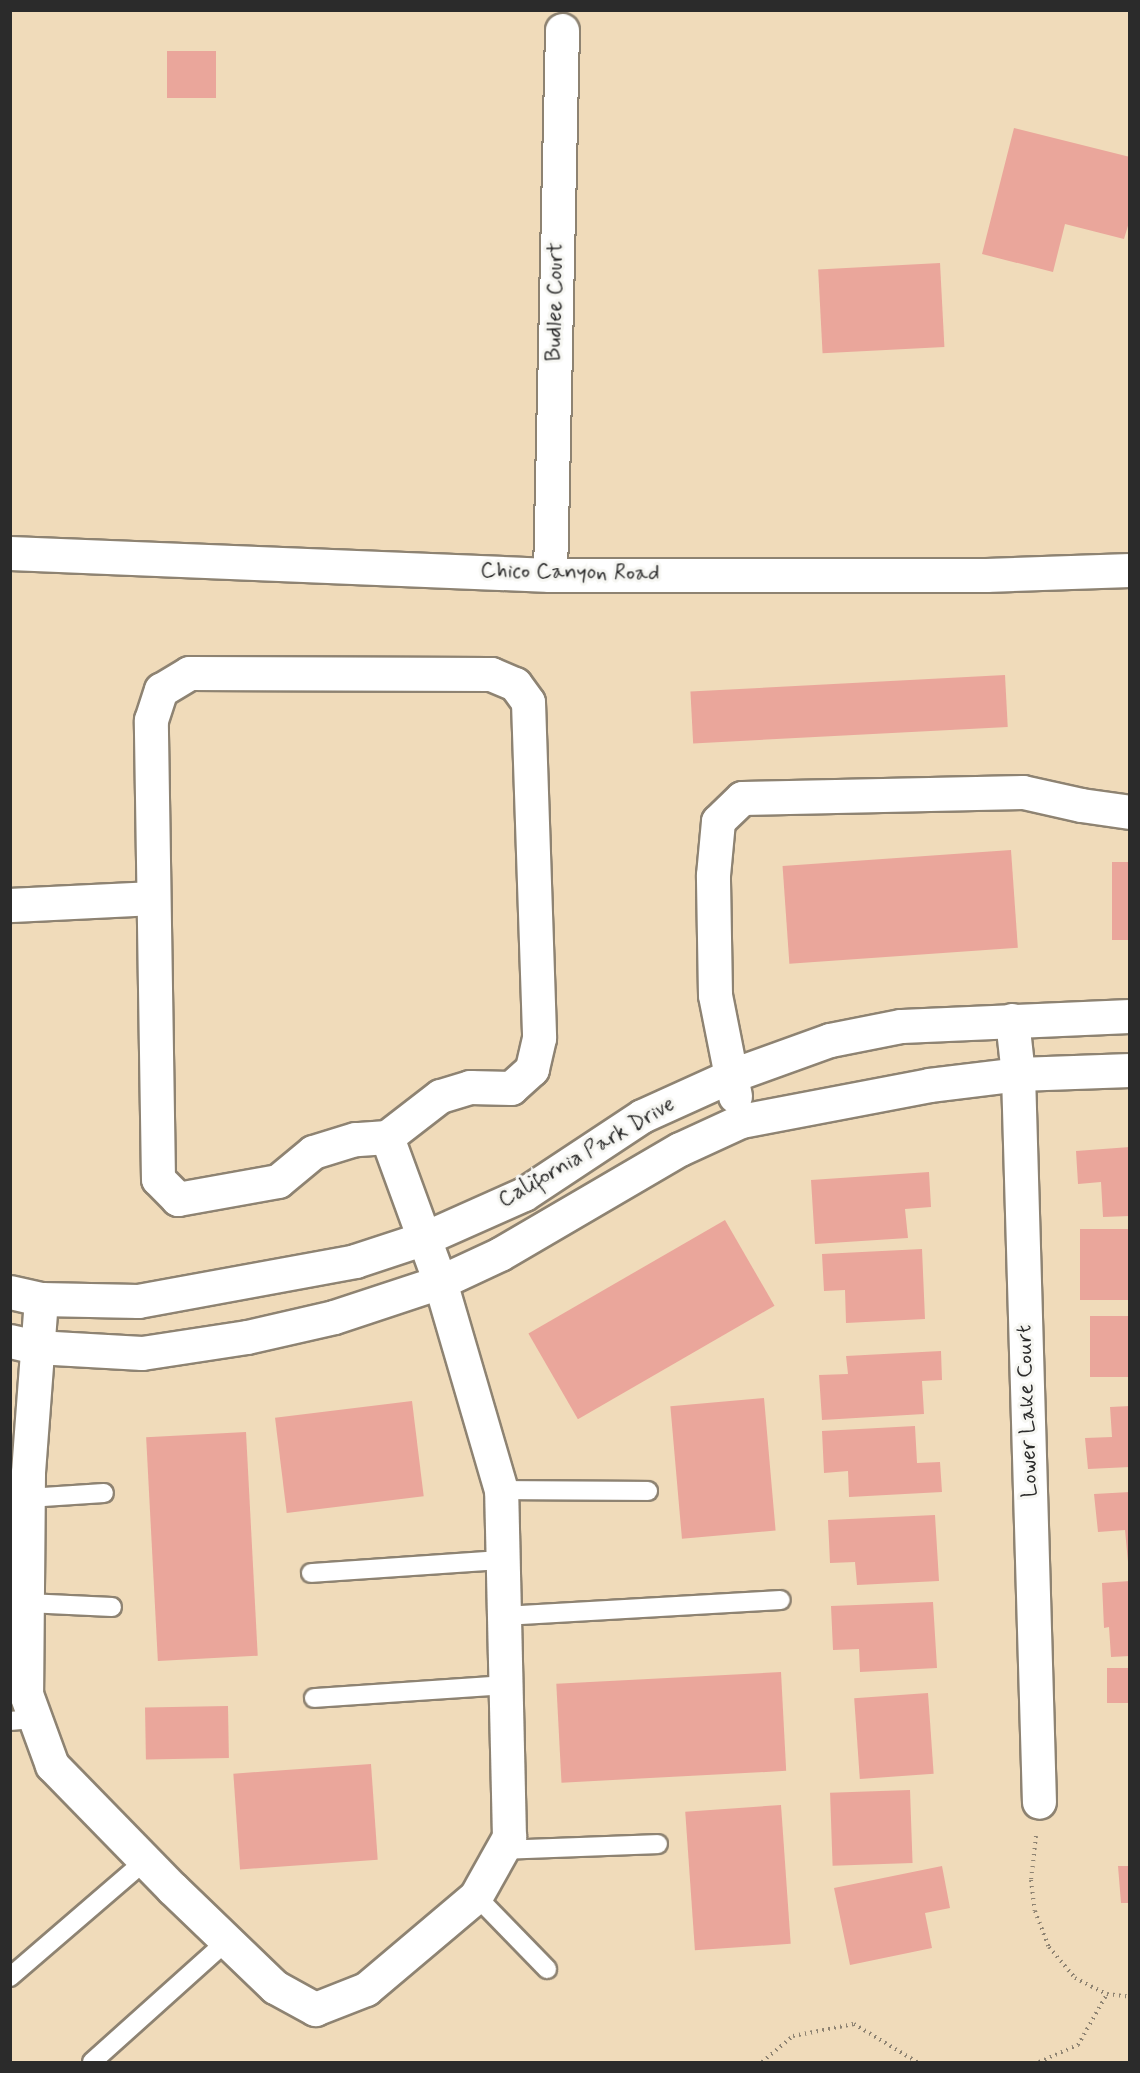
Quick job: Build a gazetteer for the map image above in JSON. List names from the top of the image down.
{
  "streets": {
    "street": [
      "Budlee Court",
      "Chico Canyon Road",
      "California Park Drive",
      "Lower Lake Court"
    ]
  },
  "crossings": [
    ["Budlee Court", "Chico Canyon Road"],
    ["California Park Drive", "Lower Lake Court"]
  ]
}
